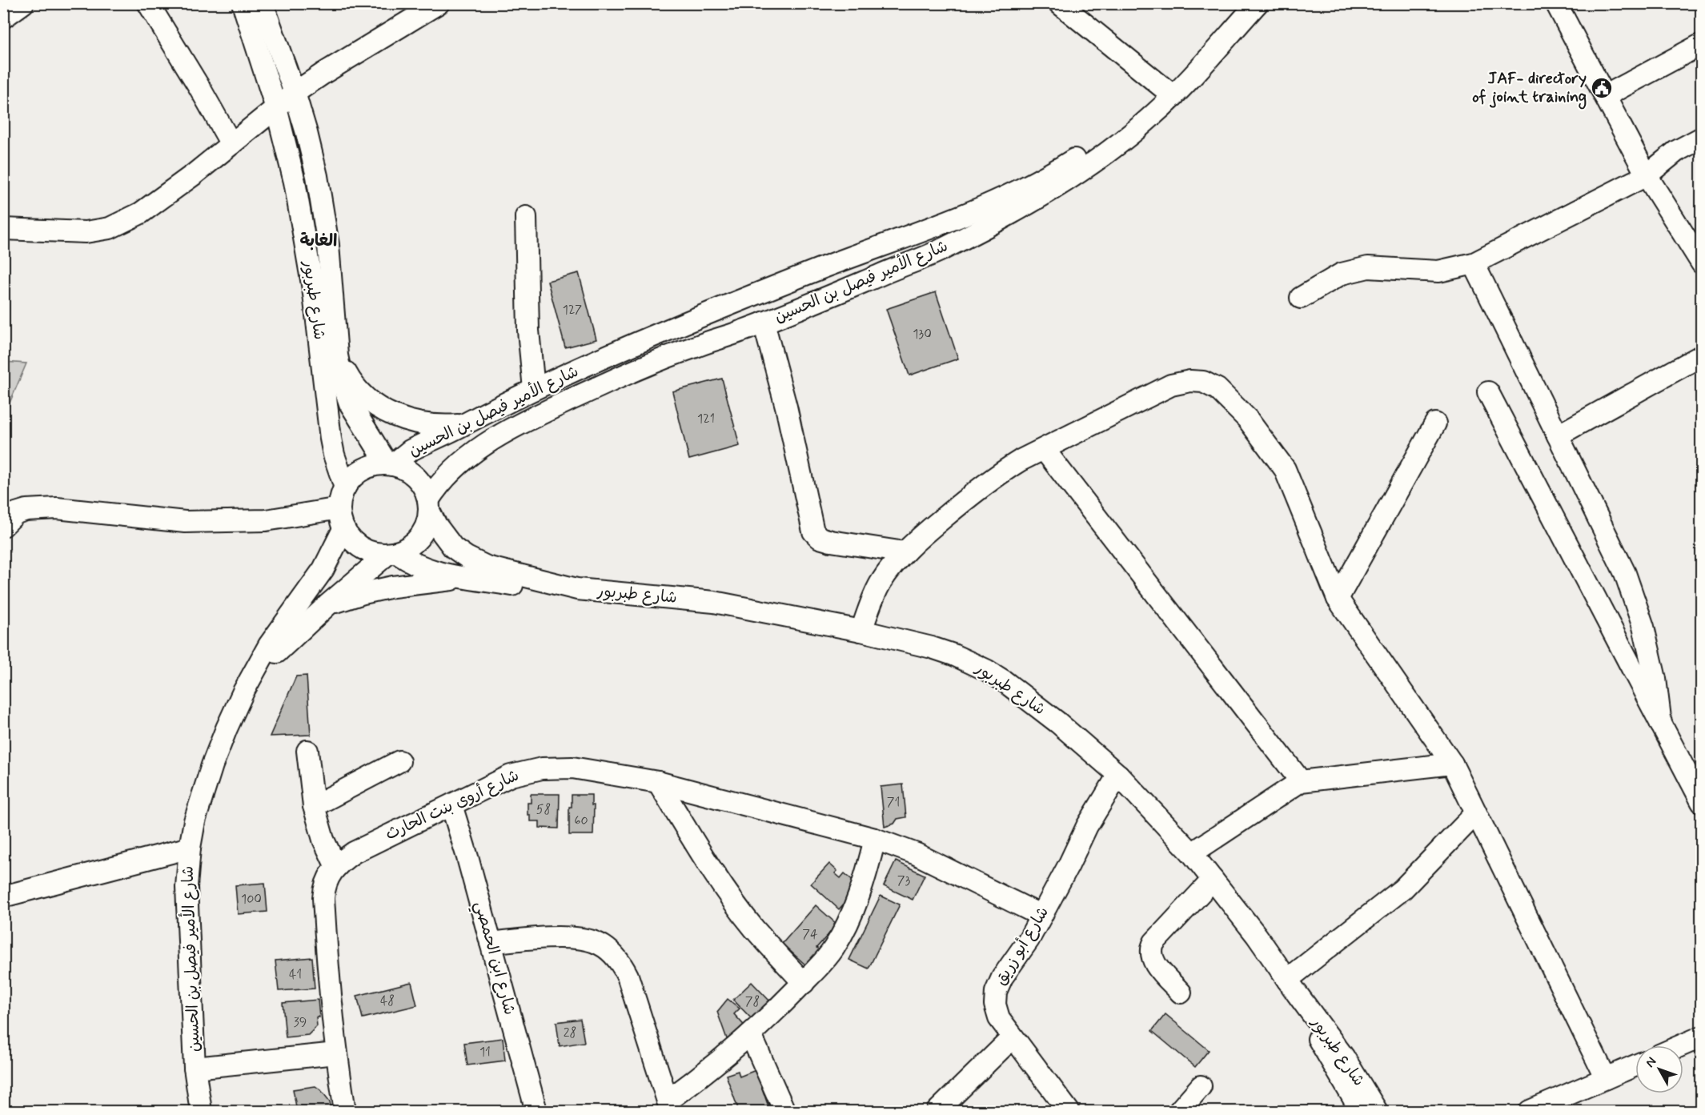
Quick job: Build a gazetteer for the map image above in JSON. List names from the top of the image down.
{
  "streets": {
    "street": [
      "شارع الأمير فيصل بن الحسين",
      "شارع طبربور",
      "شارع أروى بنت الحارث",
      "شارع أبو زريق",
      "شارع ابن الحمصي"
    ]
  },
  "crossings": [
    ["شارع الأمير فيصل بن الحسين", "شارع طبربور"],
    ["شارع طبربور", "شارع أبو زريق"],
    ["شارع أروى بنت الحارث", "شارع أبو زريق"],
    ["شارع أروى بنت الحارث", "شارع ابن الحمصي"]
  ],
  "districts": ["الغابة"],
  "places": {
    "public building": ["JAF- directory of joint training"]
  },
  "house_numbers": [
    "127",
    "130",
    "121",
    "71",
    "58",
    "60",
    "73",
    "100",
    "74",
    "41",
    "48",
    "78",
    "39",
    "28",
    "11"
  ],
  "north": "top left"
}
